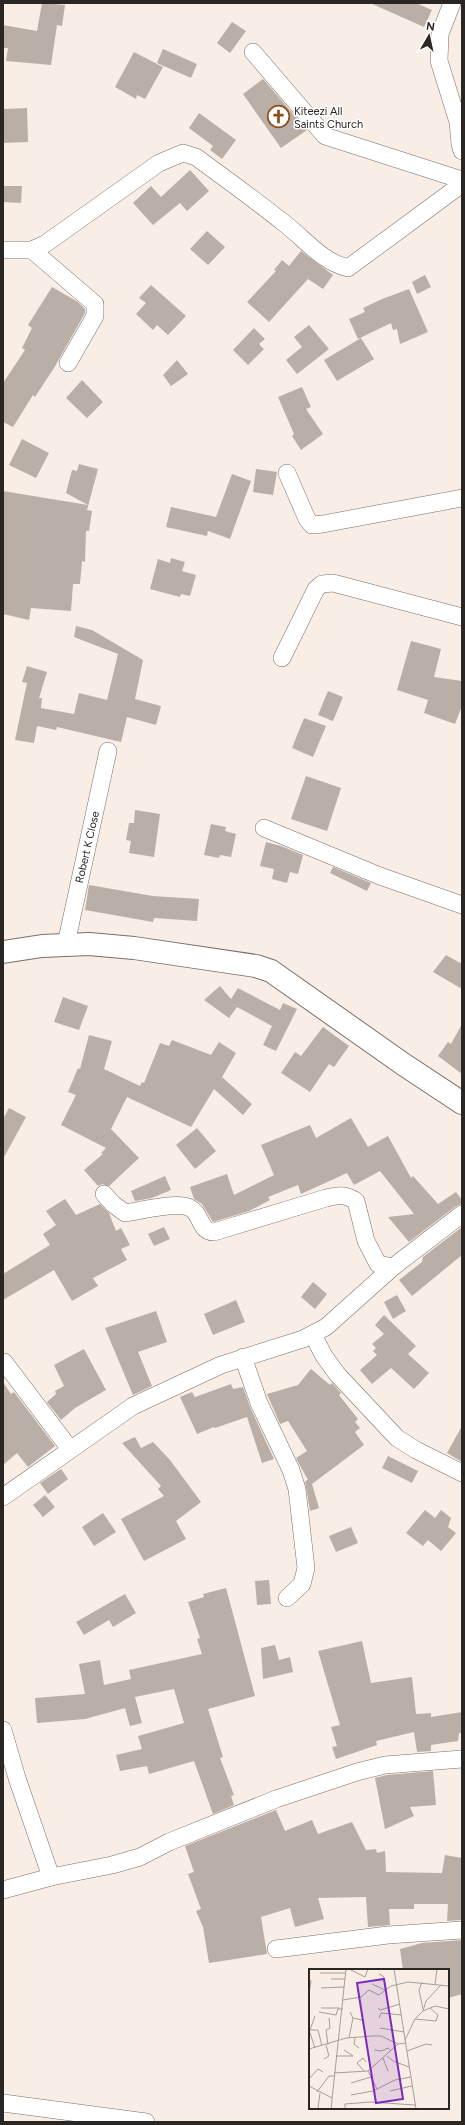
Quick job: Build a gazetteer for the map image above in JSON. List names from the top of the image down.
{
  "streets": {
    "street": ["Robert K Close"]
  },
  "places": {
    "church": ["Kiteezi All Saints Church"]
  },
  "north": "top"
}
